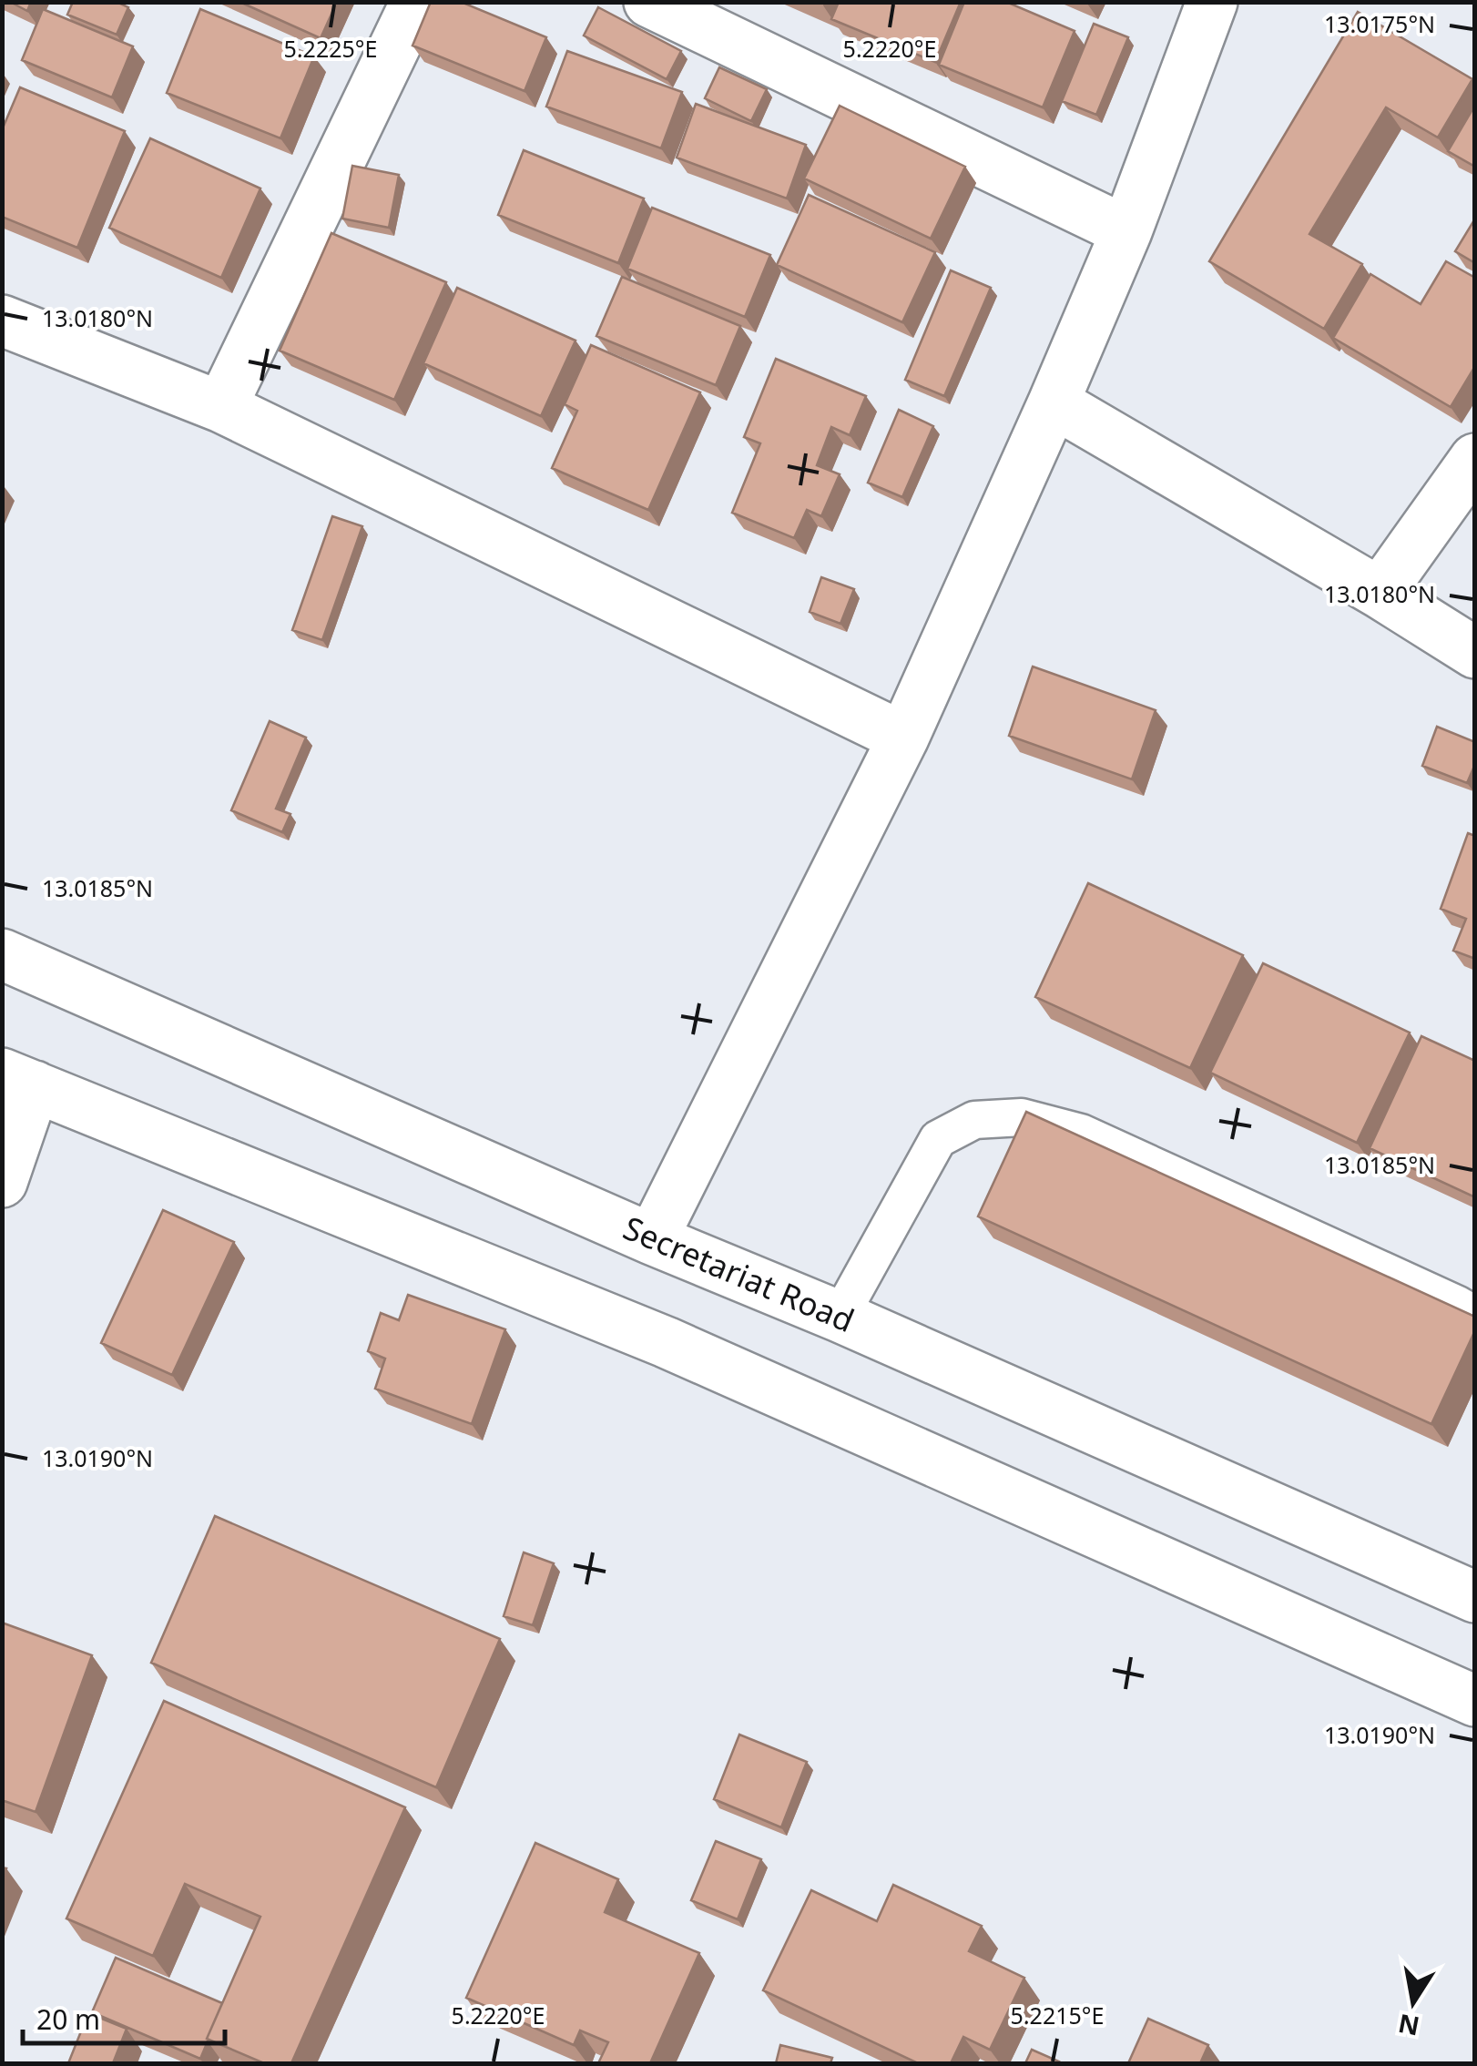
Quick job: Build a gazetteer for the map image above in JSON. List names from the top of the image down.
{
  "streets": {
    "street": ["Secretariat Road"]
  },
  "scale_bar": "20 m",
  "north": "bottom",
  "coordinates": [
    "13.0175°N",
    "5.2225°E",
    "5.2220°E",
    "13.0180°N",
    "13.0185°N",
    "13.0190°N",
    "5.2215°E"
  ]
}
